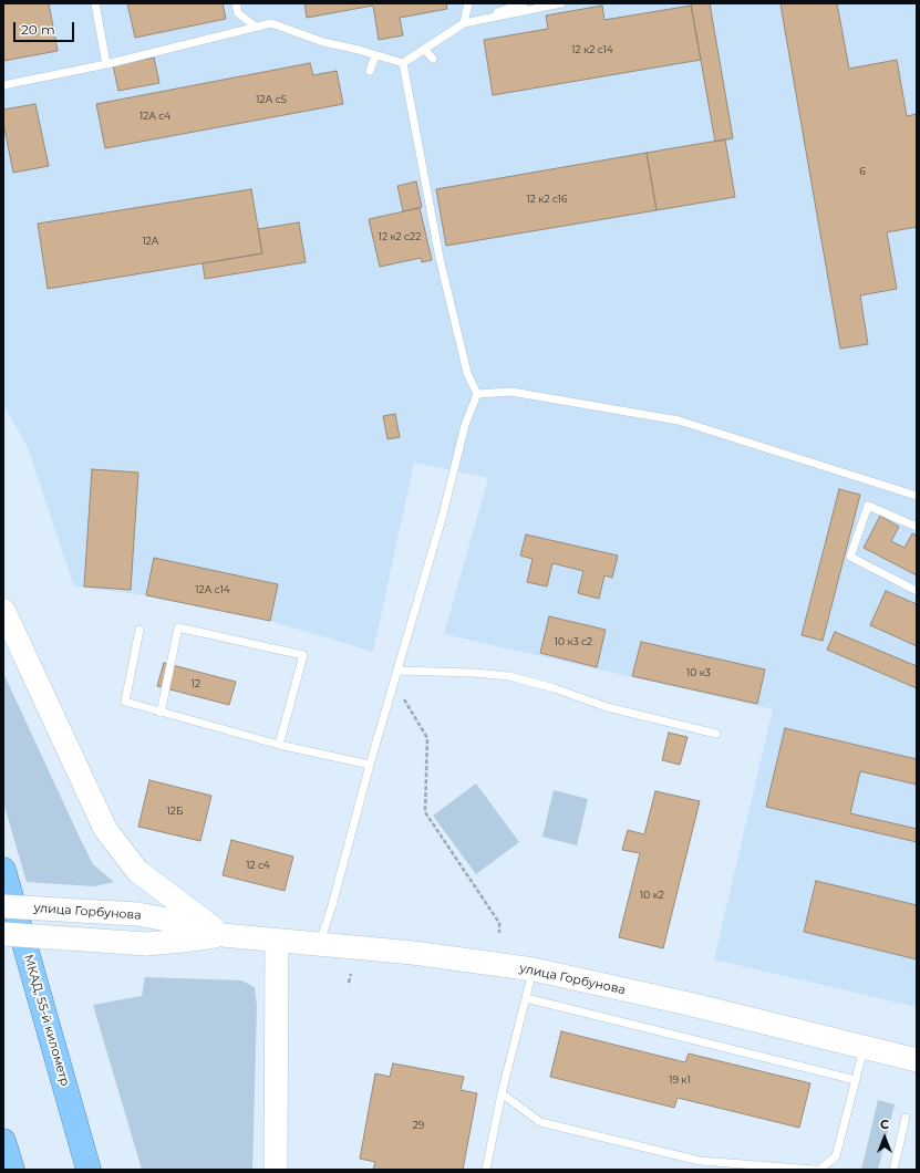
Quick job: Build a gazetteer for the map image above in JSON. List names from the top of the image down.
{
  "streets": {
    "highway": ["МКАД, 55-й километр"],
    "street": ["улица Горбунова"]
  },
  "house_numbers": [
    "12 к2 с14",
    "12А с5",
    "12А с4",
    "6",
    "12 к2 с16",
    "12 к2 с22",
    "12А",
    "12А с14",
    "10 к3 с2",
    "10 к3",
    "12",
    "12Б",
    "12 с4",
    "10 к2",
    "19 к1",
    "29"
  ],
  "scale_bar": "20 m",
  "north": "top"
}
